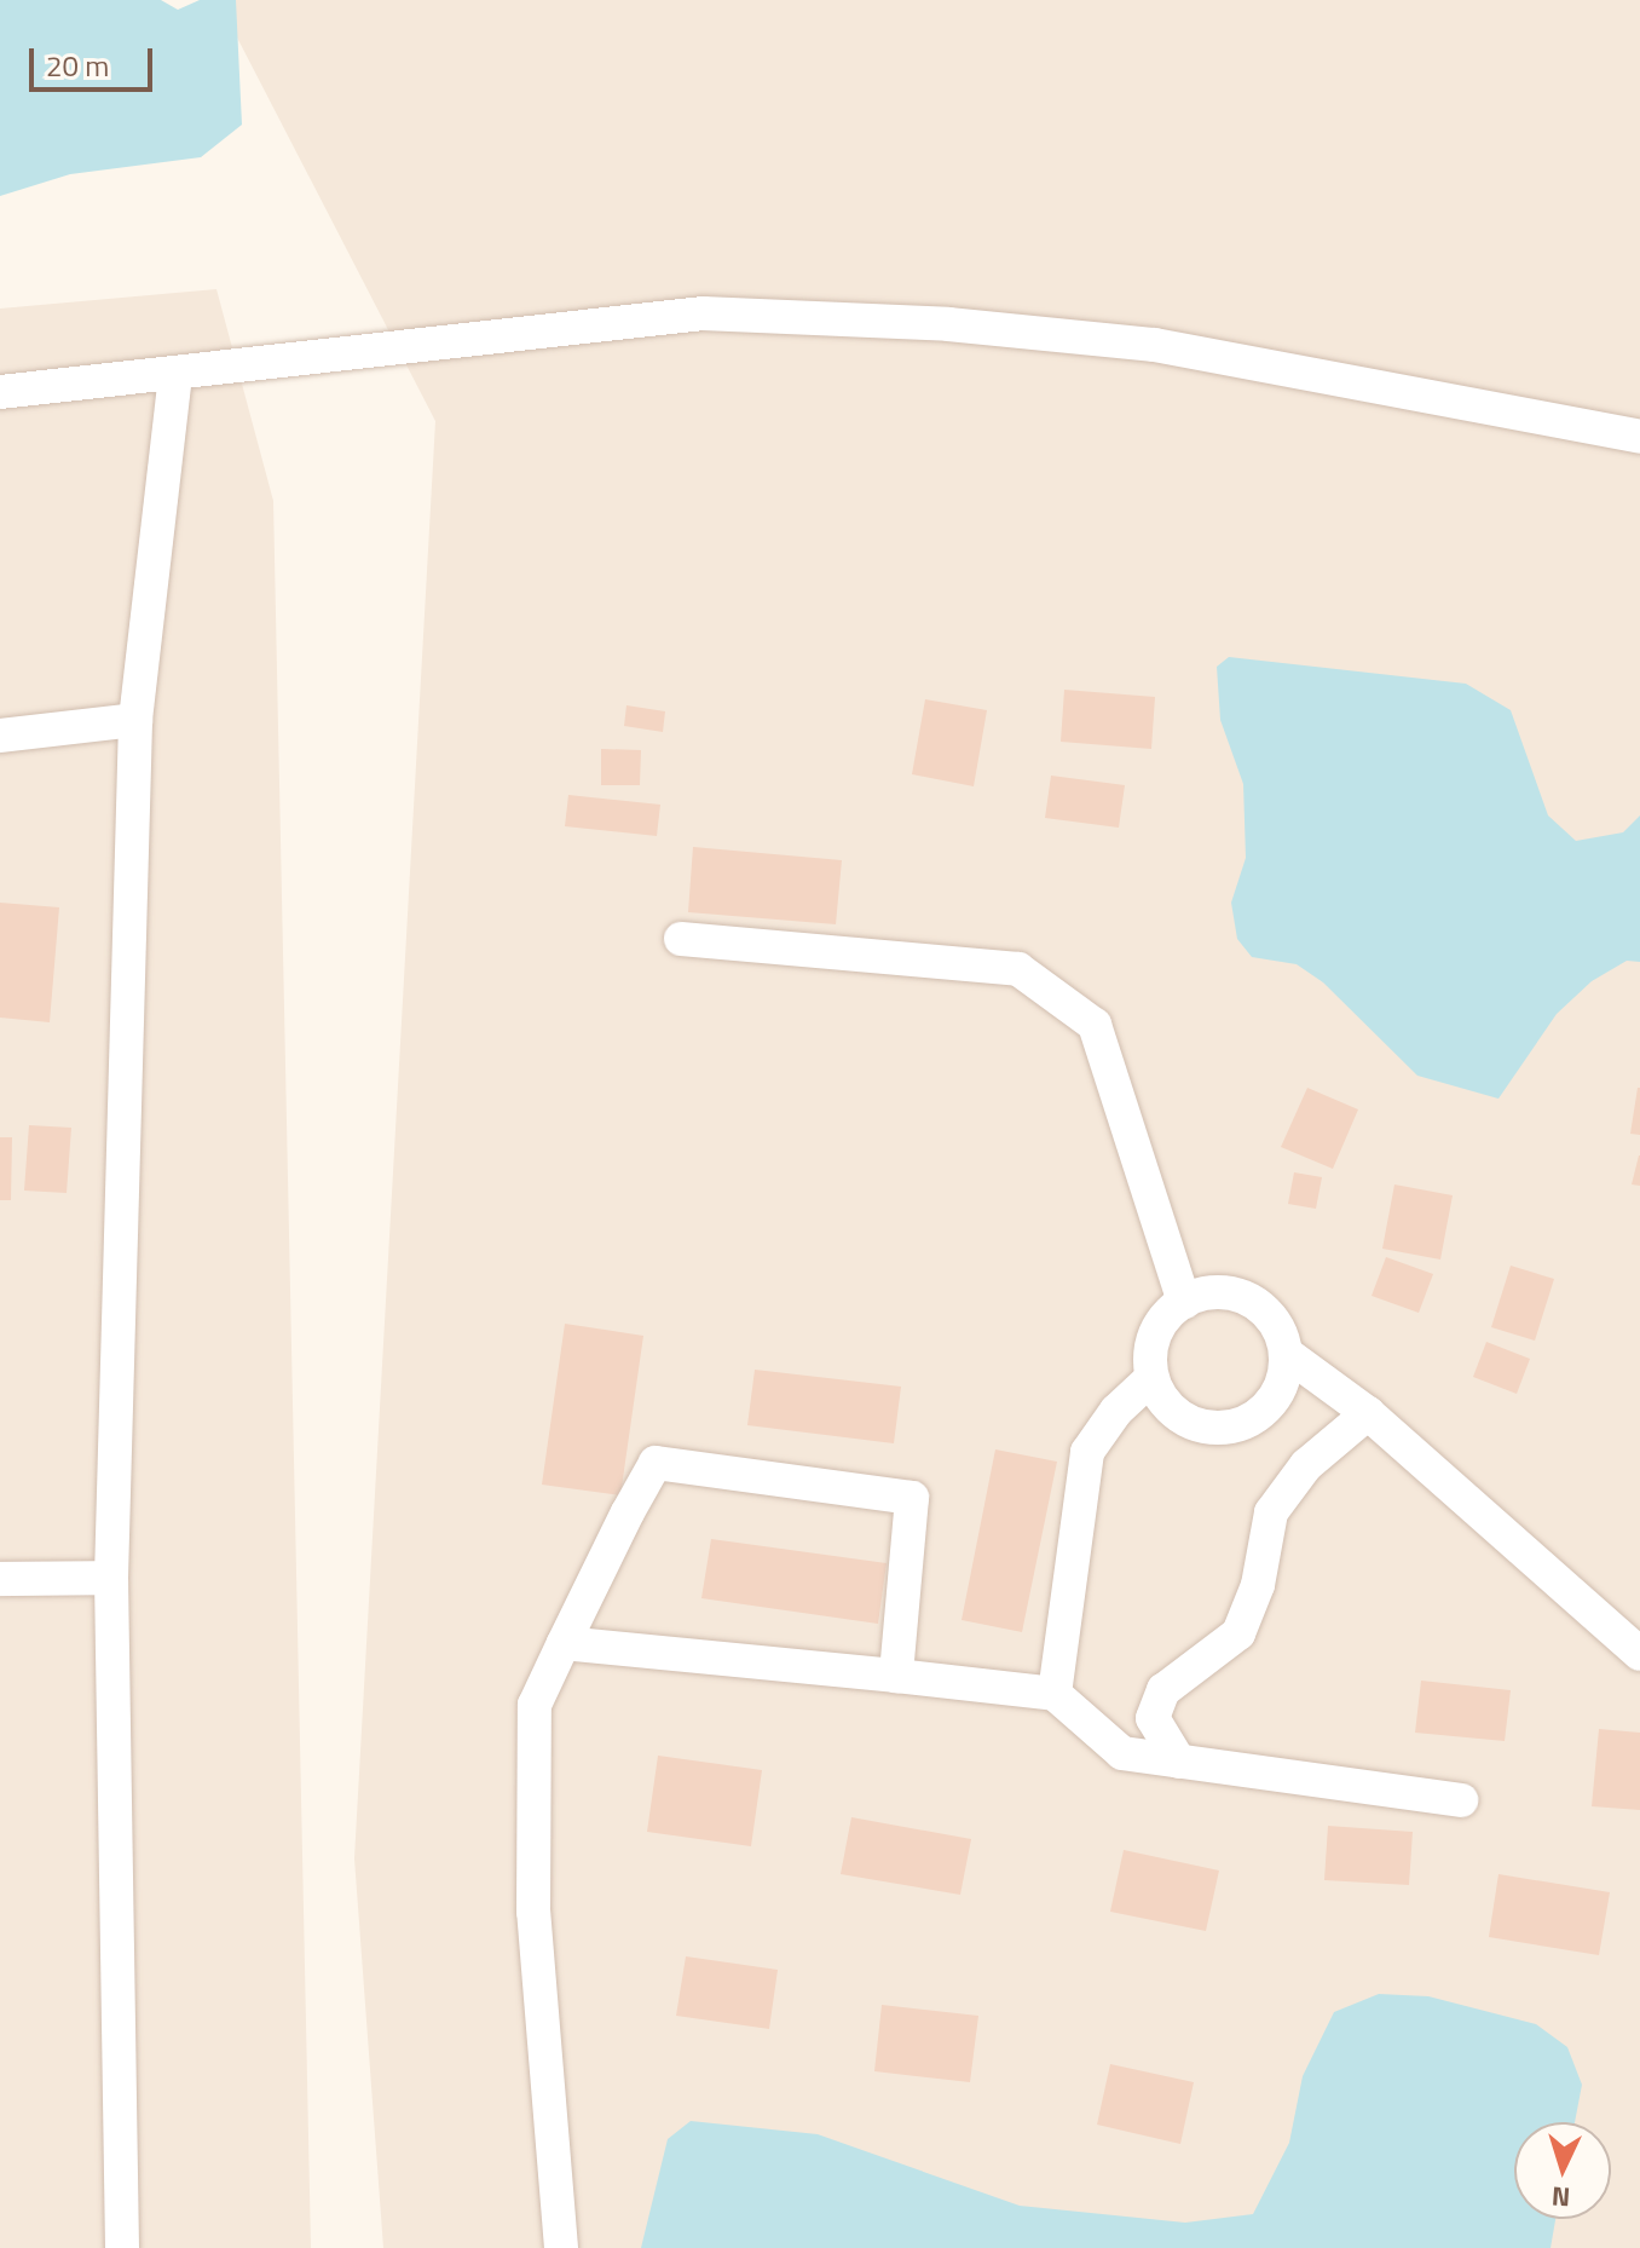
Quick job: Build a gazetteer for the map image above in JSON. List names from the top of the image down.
{
  "scale_bar": "20 m",
  "north": "bottom"
}
